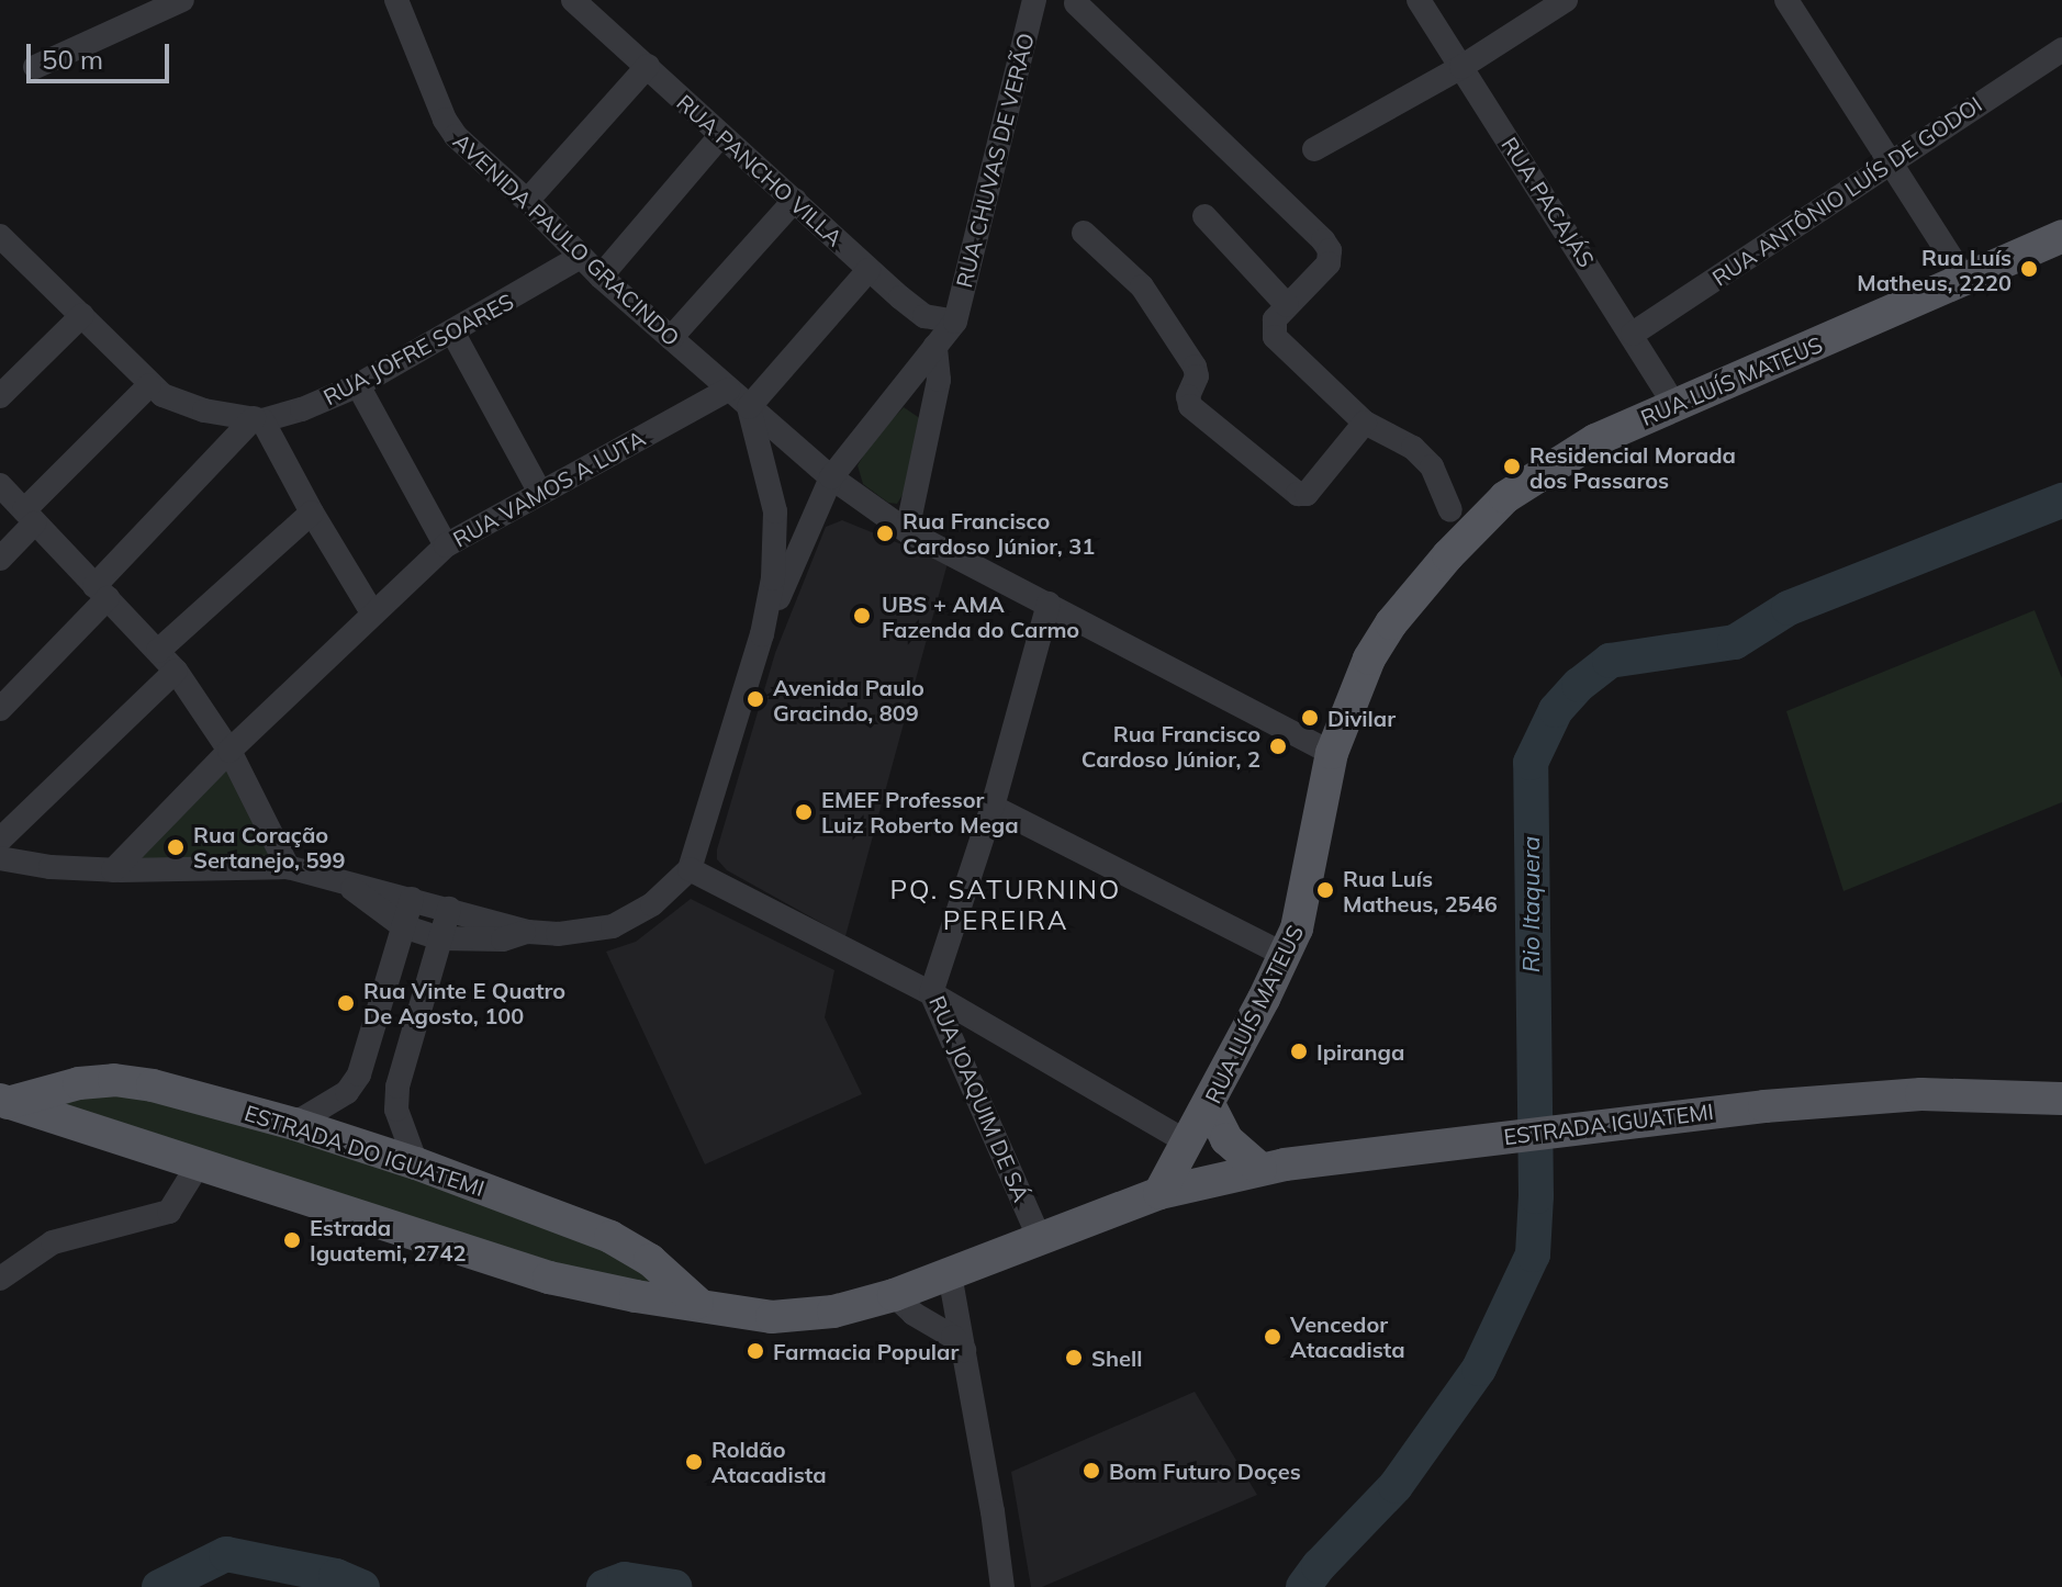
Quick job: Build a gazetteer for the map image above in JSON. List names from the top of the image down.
{
  "streets": {
    "main road": ["RUA LUÍS MATEUS", "ESTRADA IGUATEMI", "ESTRADA DO IGUATEMI"],
    "street": [
      "RUA CHUVAS DE VERÃO",
      "RUA PANCHO VILLA",
      "RUA ANTÔNIO LUÍS DE GODOI",
      "RUA PACAJÁS",
      "AVENIDA PAULO GRACINDO",
      "RUA JOFRE SOARES",
      "RUA VAMOS A LUTA",
      "RUA JOAQUIM DE SÁ"
    ]
  },
  "crossings": [
    ["RUA CHUVAS DE VERÃO", "RUA PANCHO VILLA"],
    ["RUA ANTÔNIO LUÍS DE GODOI", "RUA PACAJÁS"],
    ["RUA PACAJÁS", "RUA LUÍS MATEUS"],
    ["AVENIDA PAULO GRACINDO", "RUA JOFRE SOARES"],
    ["AVENIDA PAULO GRACINDO", "RUA LUÍS MATEUS"],
    ["AVENIDA PAULO GRACINDO", "RUA VAMOS A LUTA"],
    ["AVENIDA PAULO GRACINDO", "RUA JOAQUIM DE SÁ"],
    ["RUA LUÍS MATEUS", "ESTRADA IGUATEMI"],
    ["RUA LUÍS MATEUS", "ESTRADA DO IGUATEMI"],
    ["RUA JOAQUIM DE SÁ", "ESTRADA DO IGUATEMI"],
    ["ESTRADA IGUATEMI", "ESTRADA DO IGUATEMI"]
  ],
  "districts": ["PQ. SATURNINO PEREIRA"],
  "water": ["Rio Itaquera"],
  "places": [
    "Rua Luís Matheus, 2220",
    "Residencial Morada dos Passaros",
    "Rua Francisco Cardoso Júnior, 31",
    "UBS + AMA Fazenda do Carmo",
    "Avenida Paulo Gracindo, 809",
    "Divilar",
    "Rua Francisco Cardoso Júnior, 2",
    "EMEF Professor Luiz Roberto Mega",
    "Rua Coração Sertanejo, 599",
    "Rua Luís Matheus, 2546",
    "Rua Vinte E Quatro De Agosto, 100",
    "Ipiranga",
    "Estrada Iguatemi, 2742",
    "Vencedor Atacadista",
    "Farmacia Popular",
    "Shell",
    "Roldão Atacadista",
    "Bom Futuro Doçes"
  ],
  "scale_bar": "50 m"
}
